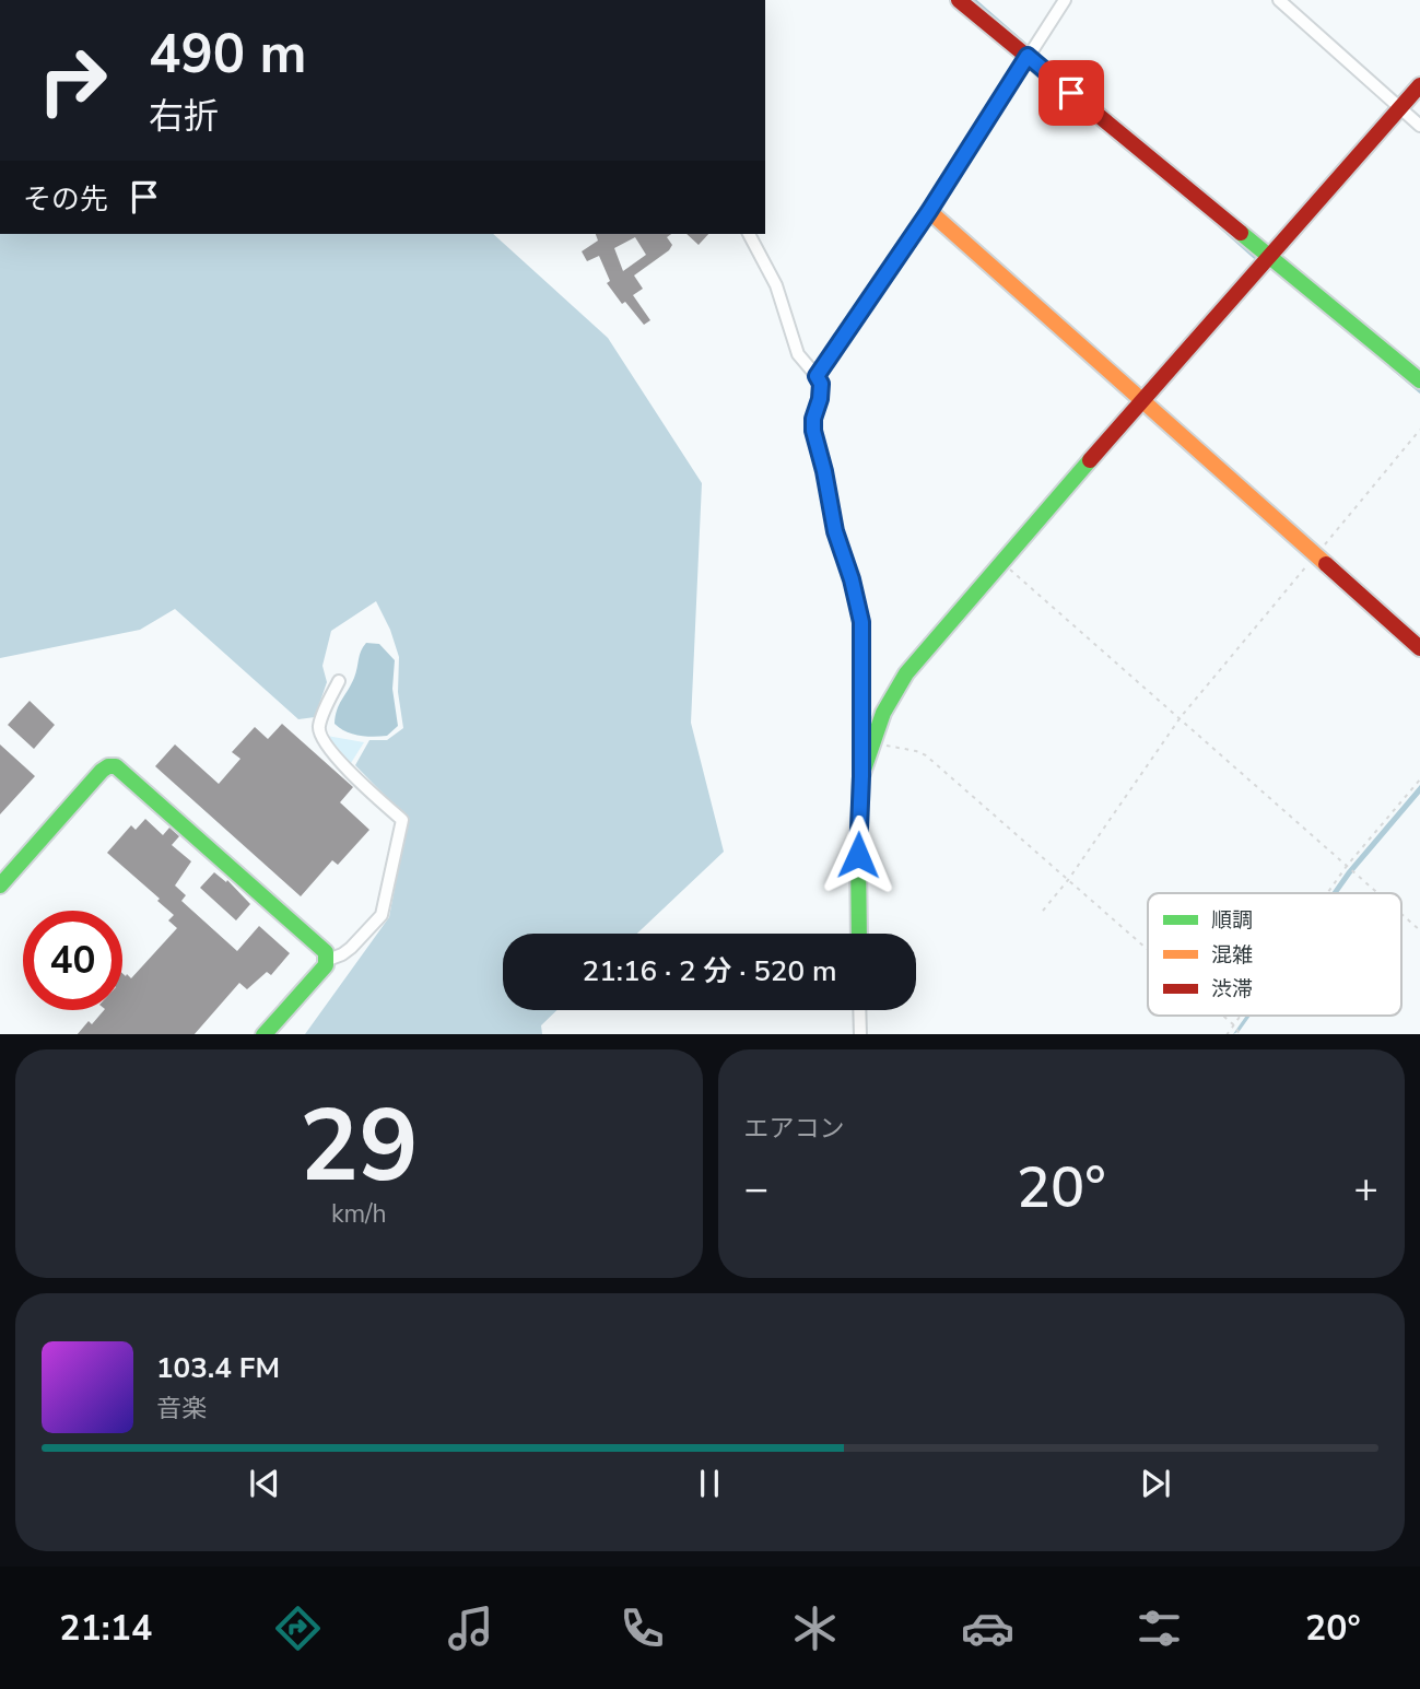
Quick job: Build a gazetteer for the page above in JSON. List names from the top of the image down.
{
  "legend": ["順調", "混雑", "渋滞"],
  "page": {
    "turn": ["490 m", "右折"],
    "then": "その先",
    "limit": "40",
    "trip": "21:16 · 2 分 · 520 m",
    "tile": [
      ["29", "km/h"],
      "エアコン"
    ],
    "heat": ["−", "20°", "+"],
    "song": ["103.4 FM", "音楽"],
    "tabs": ["21:14", "20°"]
  }
}
